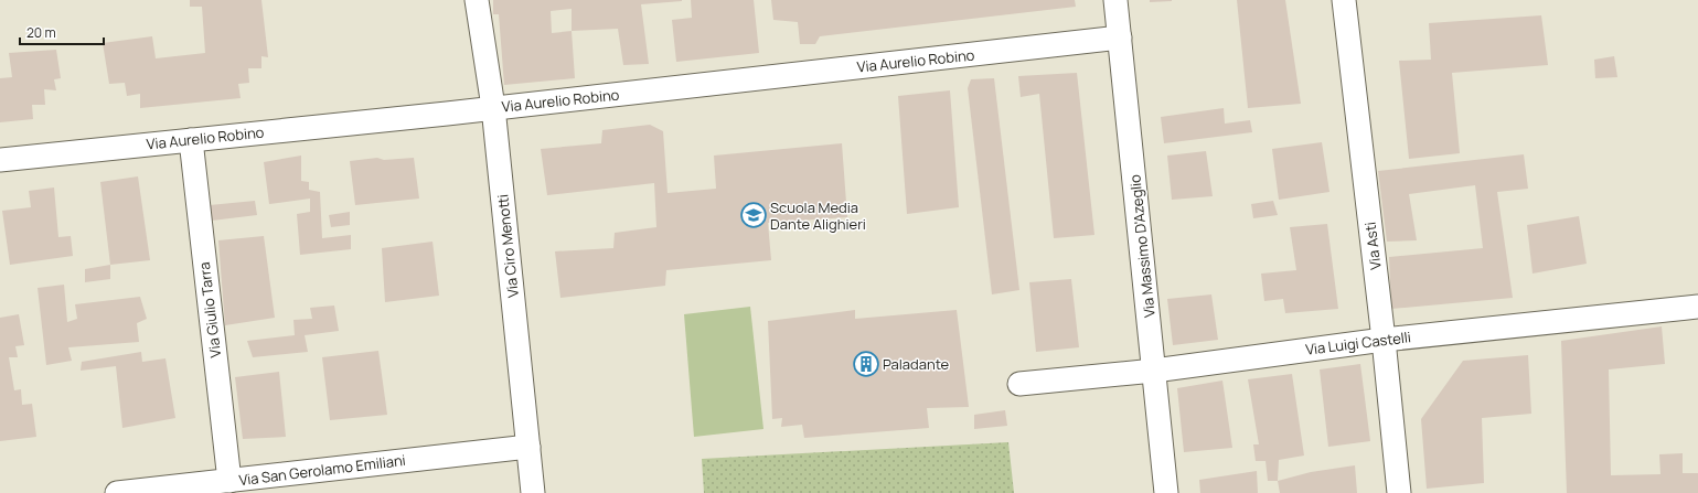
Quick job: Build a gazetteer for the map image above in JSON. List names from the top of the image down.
{
  "streets": {
    "street": [
      "Via Aurelio Robino",
      "Via Ciro Menotti",
      "Via Massimo D'Azeglio",
      "Via Asti",
      "Via Giulio Tarra",
      "Via Luigi Castelli",
      "Via San Gerolamo Emiliani"
    ]
  },
  "crossings": [
    ["Via Aurelio Robino", "Via Ciro Menotti"],
    ["Via Aurelio Robino", "Via Massimo D'Azeglio"],
    ["Via Aurelio Robino", "Via Giulio Tarra"],
    ["Via Ciro Menotti", "Via San Gerolamo Emiliani"],
    ["Via Massimo D'Azeglio", "Via Luigi Castelli"],
    ["Via Asti", "Via Luigi Castelli"],
    ["Via Giulio Tarra", "Via San Gerolamo Emiliani"]
  ],
  "places": {
    "school or university": ["Scuola Media Dante Alighieri"],
    "building": ["Paladante"]
  },
  "scale_bar": "20 m"
}
